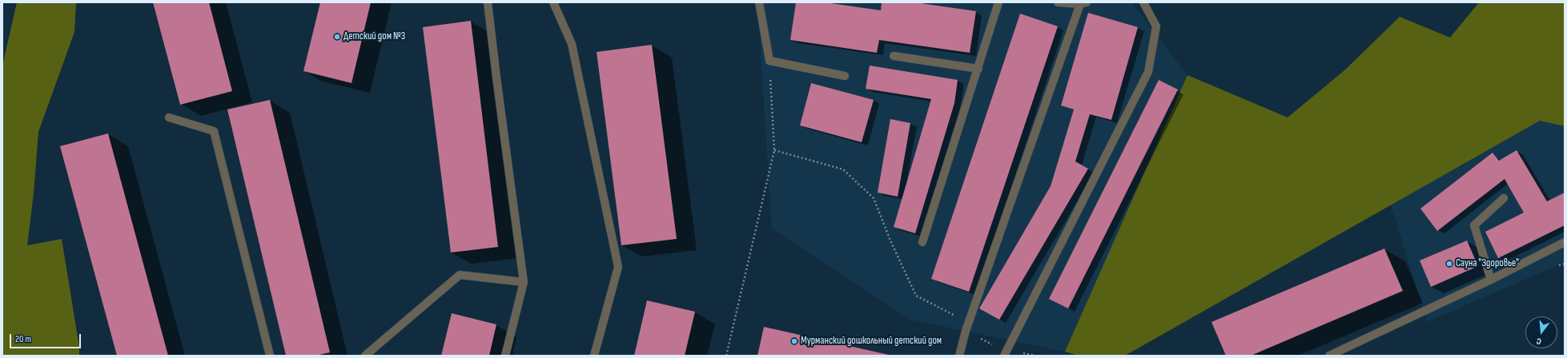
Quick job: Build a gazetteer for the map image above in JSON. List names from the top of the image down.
{
  "places": ["Детский дом №3", "Сауна \"Здоровье\"", "Мурманский дошкольный детский дом"],
  "scale_bar": "20 m",
  "north": "bottom"
}
